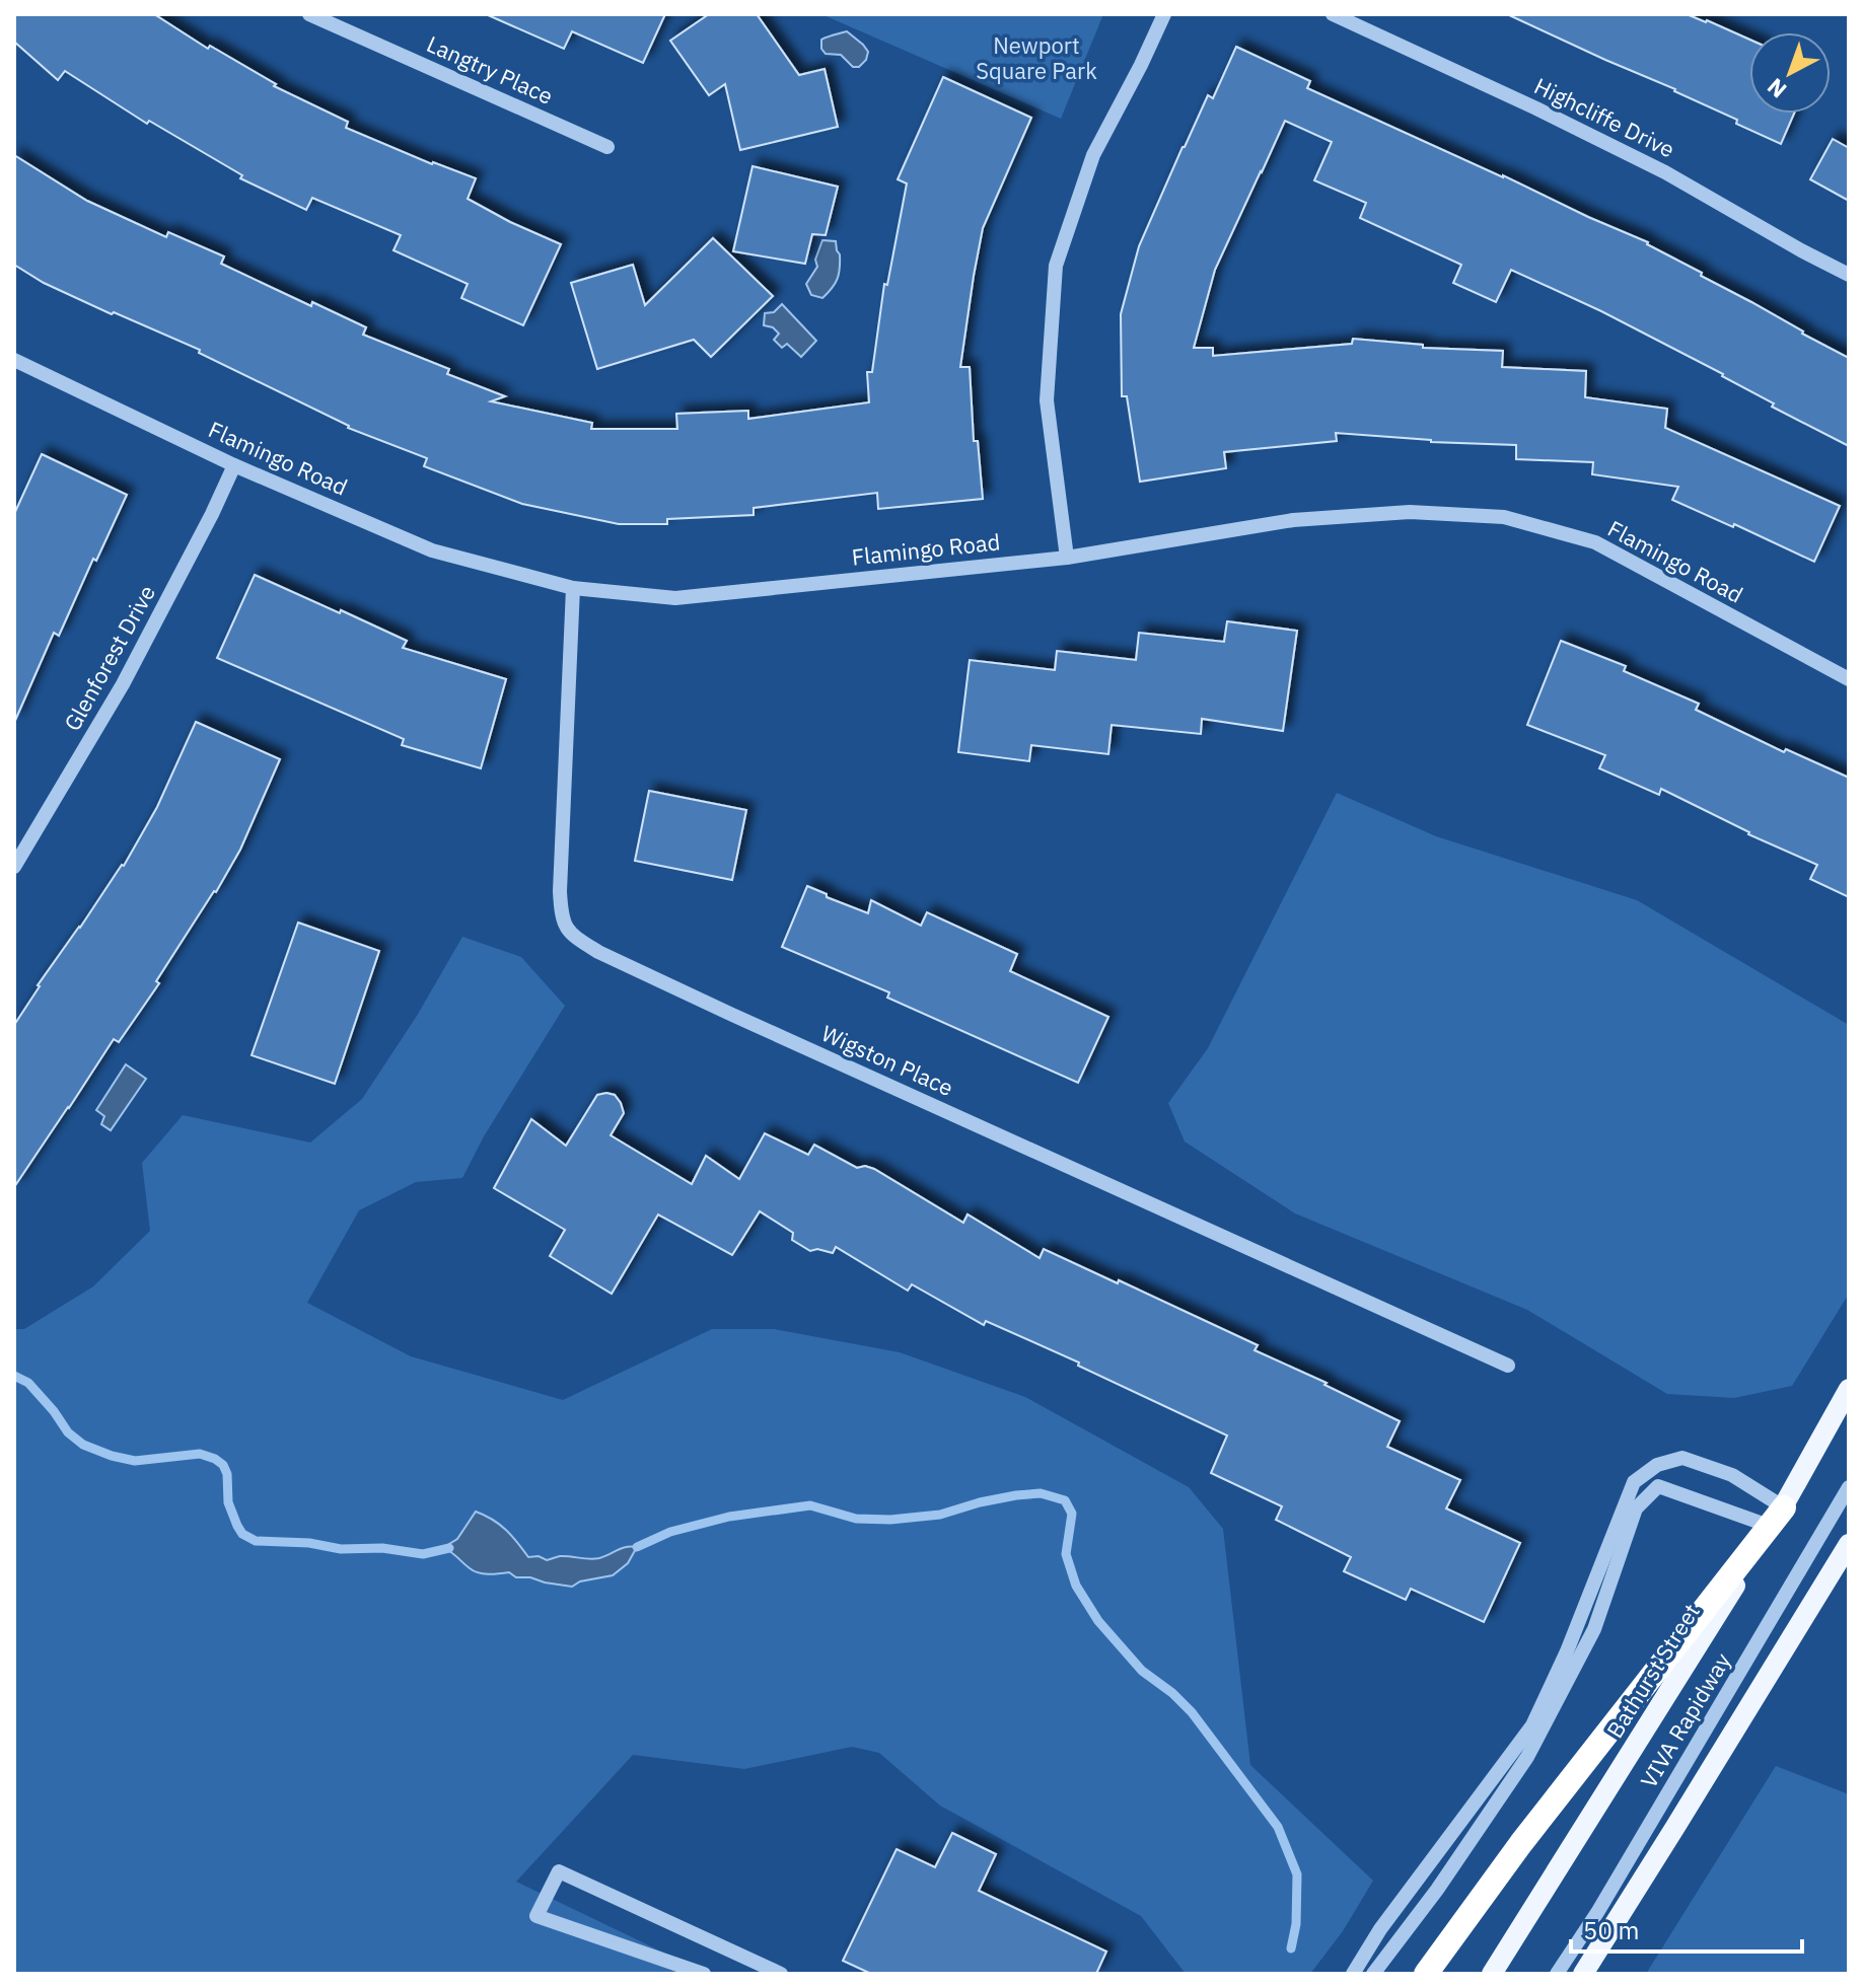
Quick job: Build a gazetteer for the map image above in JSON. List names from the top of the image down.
{
  "streets": {
    "main road": ["Bathurst Street"],
    "street": [
      "Langtry Place",
      "Highcliffe Drive",
      "Flamingo Road",
      "Glenforest Drive",
      "Wigston Place",
      "VIVA Rapidway"
    ]
  },
  "crossings": [
    ["Flamingo Road", "Glenforest Drive"],
    ["Flamingo Road", "Wigston Place"]
  ],
  "parks": ["Newport Square Park"],
  "scale_bar": "50 m",
  "north": "bottom left"
}
